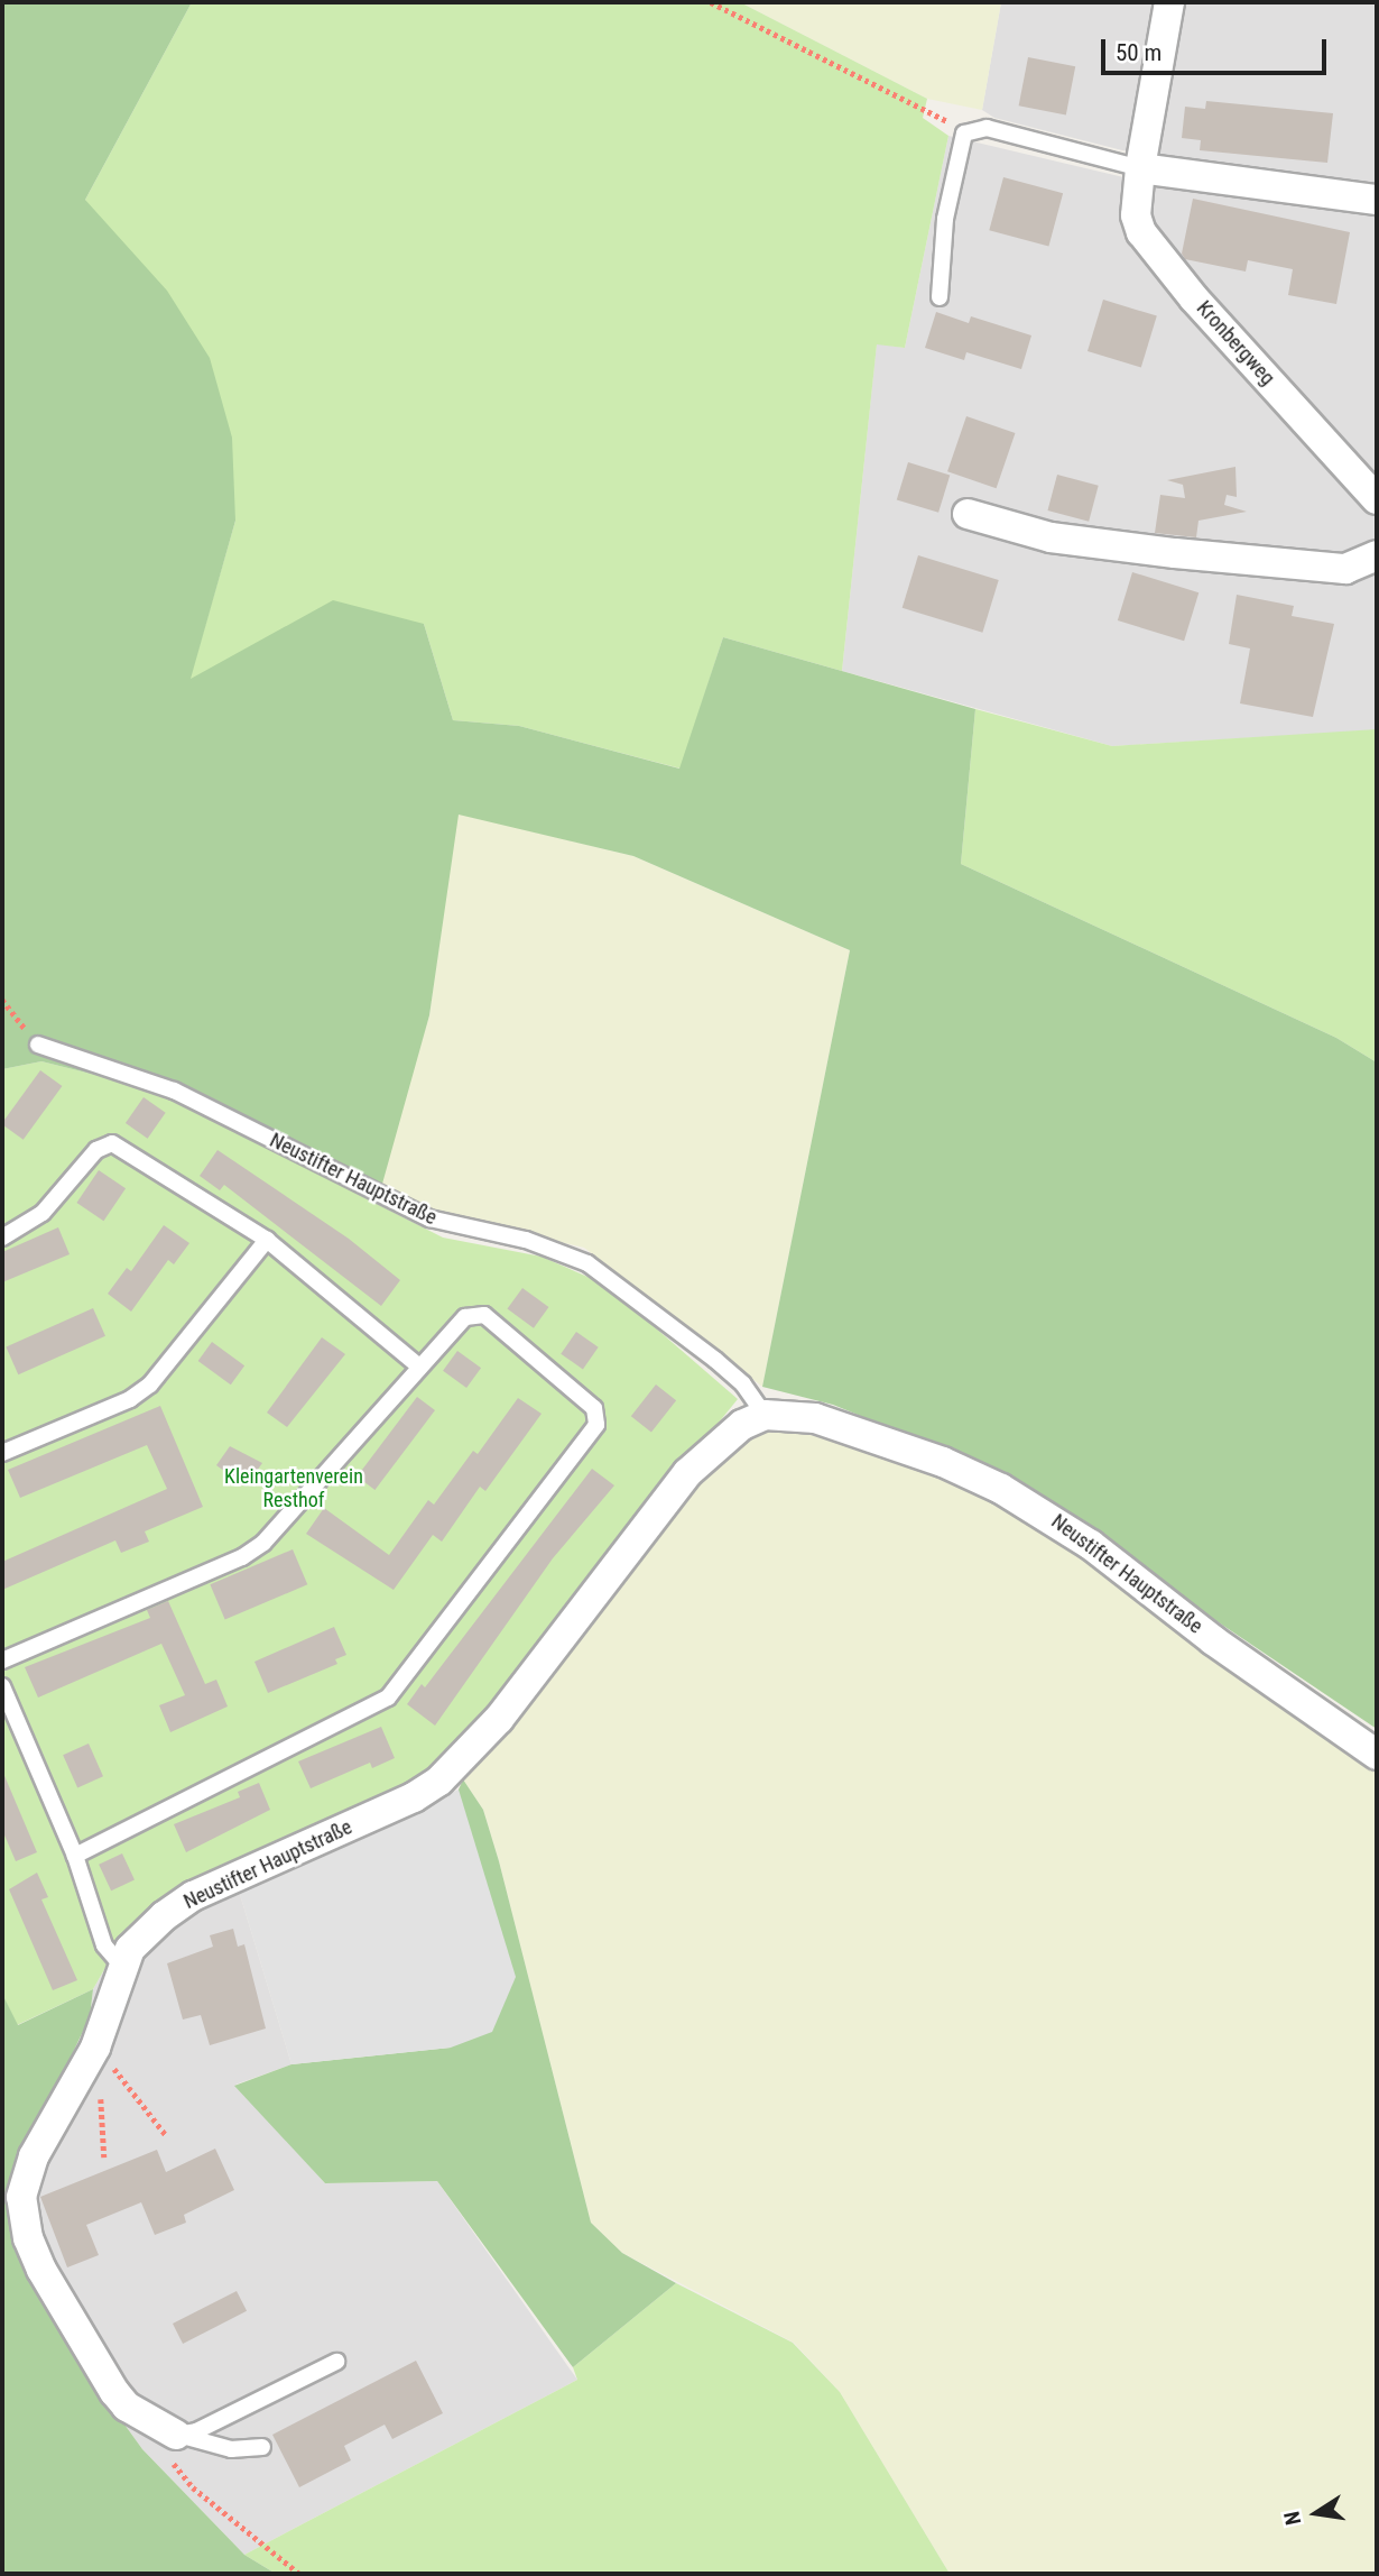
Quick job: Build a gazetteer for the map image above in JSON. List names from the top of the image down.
{
  "streets": {
    "street": ["Kronbergweg", "Neustifter Hauptstraße"]
  },
  "parks": ["Kleingartenverein Resthof"],
  "scale_bar": "50 m",
  "north": "left"
}
